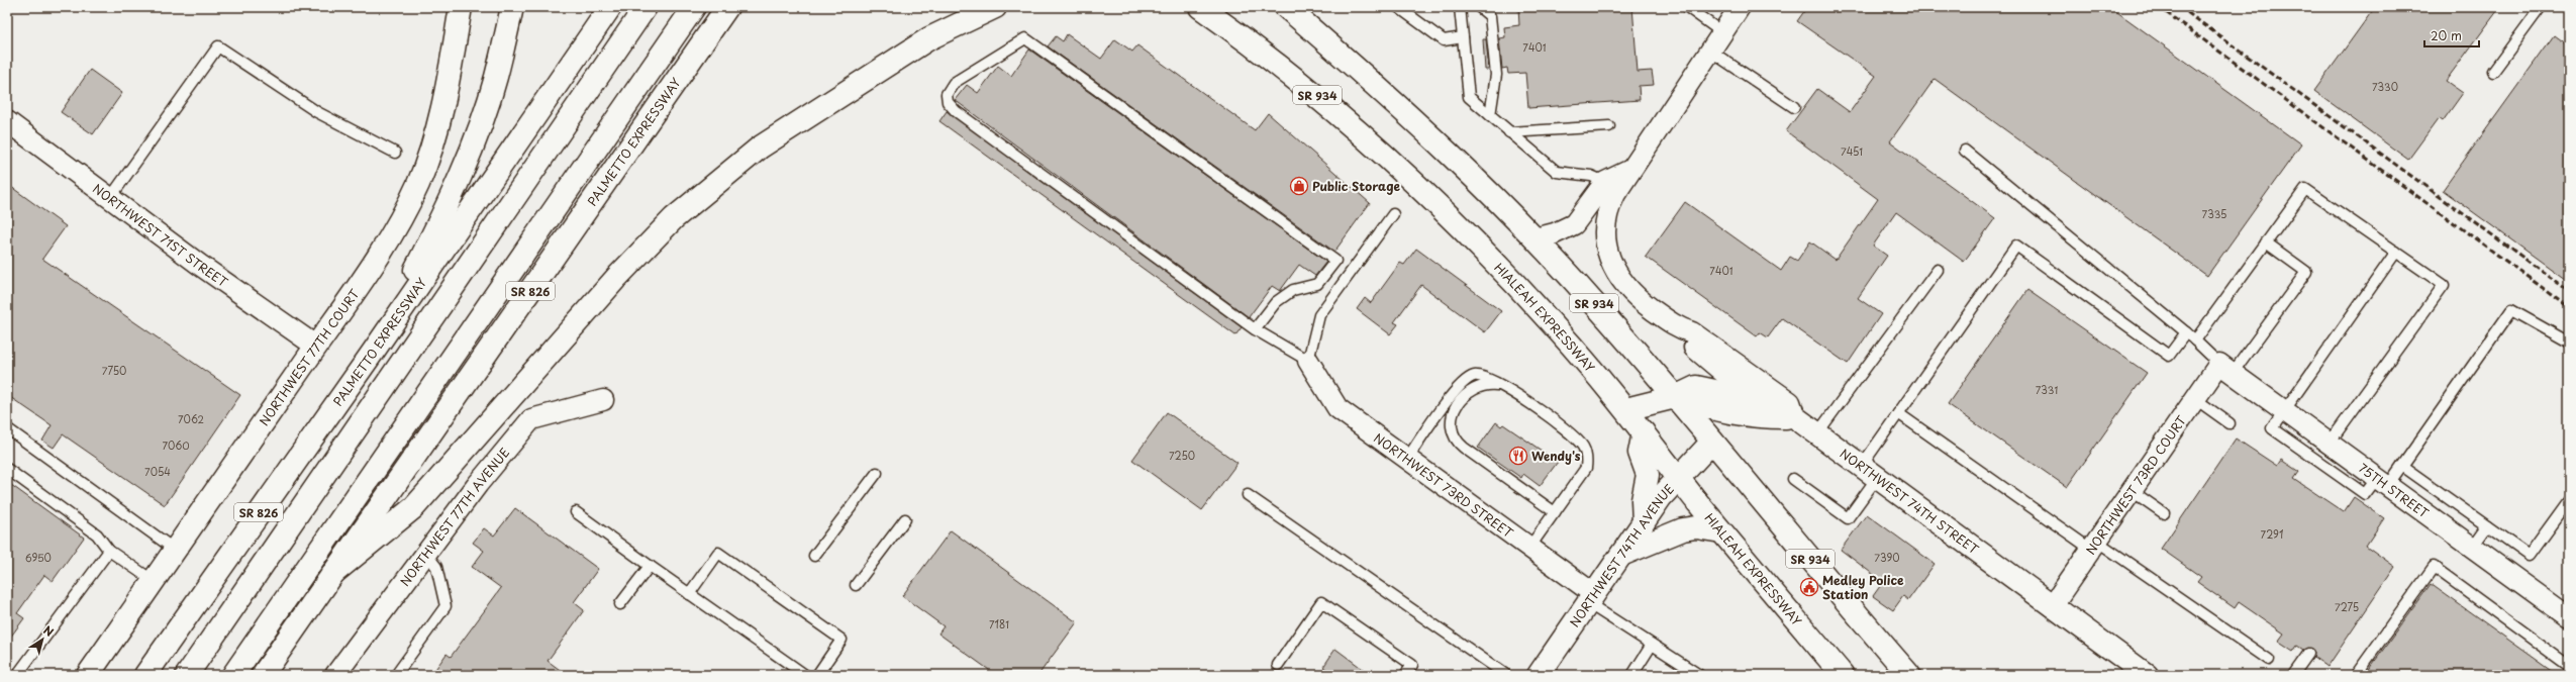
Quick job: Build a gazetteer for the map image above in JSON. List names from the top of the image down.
{
  "streets": {
    "main road": [
      "SR 934",
      "PALMETTO EXPRESSWAY",
      "SR 826",
      "HIALEAH EXPRESSWAY",
      "NORTHWEST 77TH COURT",
      "NORTHWEST 74TH STREET",
      "NORTHWEST 74TH AVENUE"
    ],
    "street": [
      "NORTHWEST 71ST STREET",
      "NORTHWEST 73RD COURT",
      "NORTHWEST 73RD STREET",
      "75TH STREET",
      "NORTHWEST 77TH AVENUE"
    ]
  },
  "crossings": [
    ["SR 934", "NORTHWEST 74TH AVENUE"],
    ["NORTHWEST 71ST STREET", "NORTHWEST 77TH COURT"],
    ["HIALEAH EXPRESSWAY", "NORTHWEST 74TH AVENUE"],
    ["NORTHWEST 73RD COURT", "75TH STREET"],
    ["NORTHWEST 73RD COURT", "NORTHWEST 74TH STREET"],
    ["NORTHWEST 73RD STREET", "NORTHWEST 74TH AVENUE"]
  ],
  "places": {
    "shop": ["Public Storage"],
    "restaurant": ["Wendy's"],
    "public building": ["Medley Police Station"]
  },
  "house_numbers": [
    "7401",
    "7330",
    "7451",
    "7335",
    "7401",
    "7750",
    "7331",
    "7062",
    "7060",
    "7250",
    "7054",
    "7291",
    "6950",
    "7390",
    "7275",
    "7181"
  ],
  "scale_bar": "20 m",
  "north": "top right"
}
